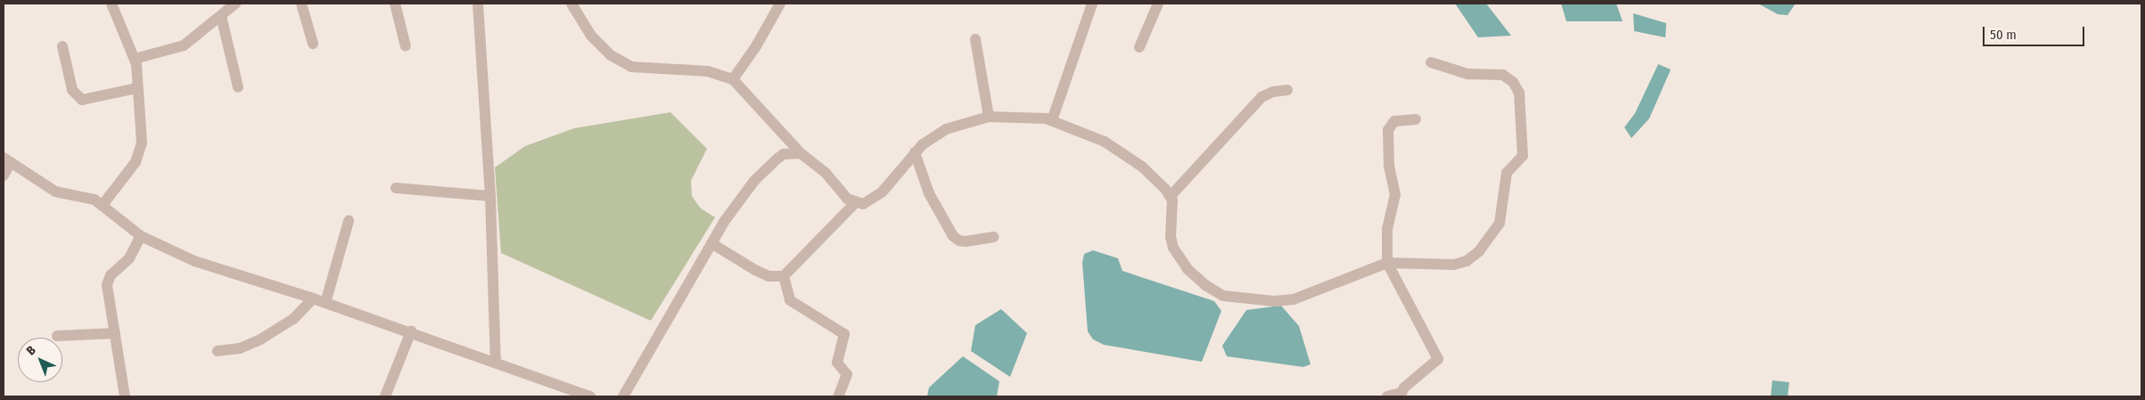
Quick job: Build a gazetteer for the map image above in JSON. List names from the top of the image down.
{
  "scale_bar": "50 m",
  "north": "top left"
}
